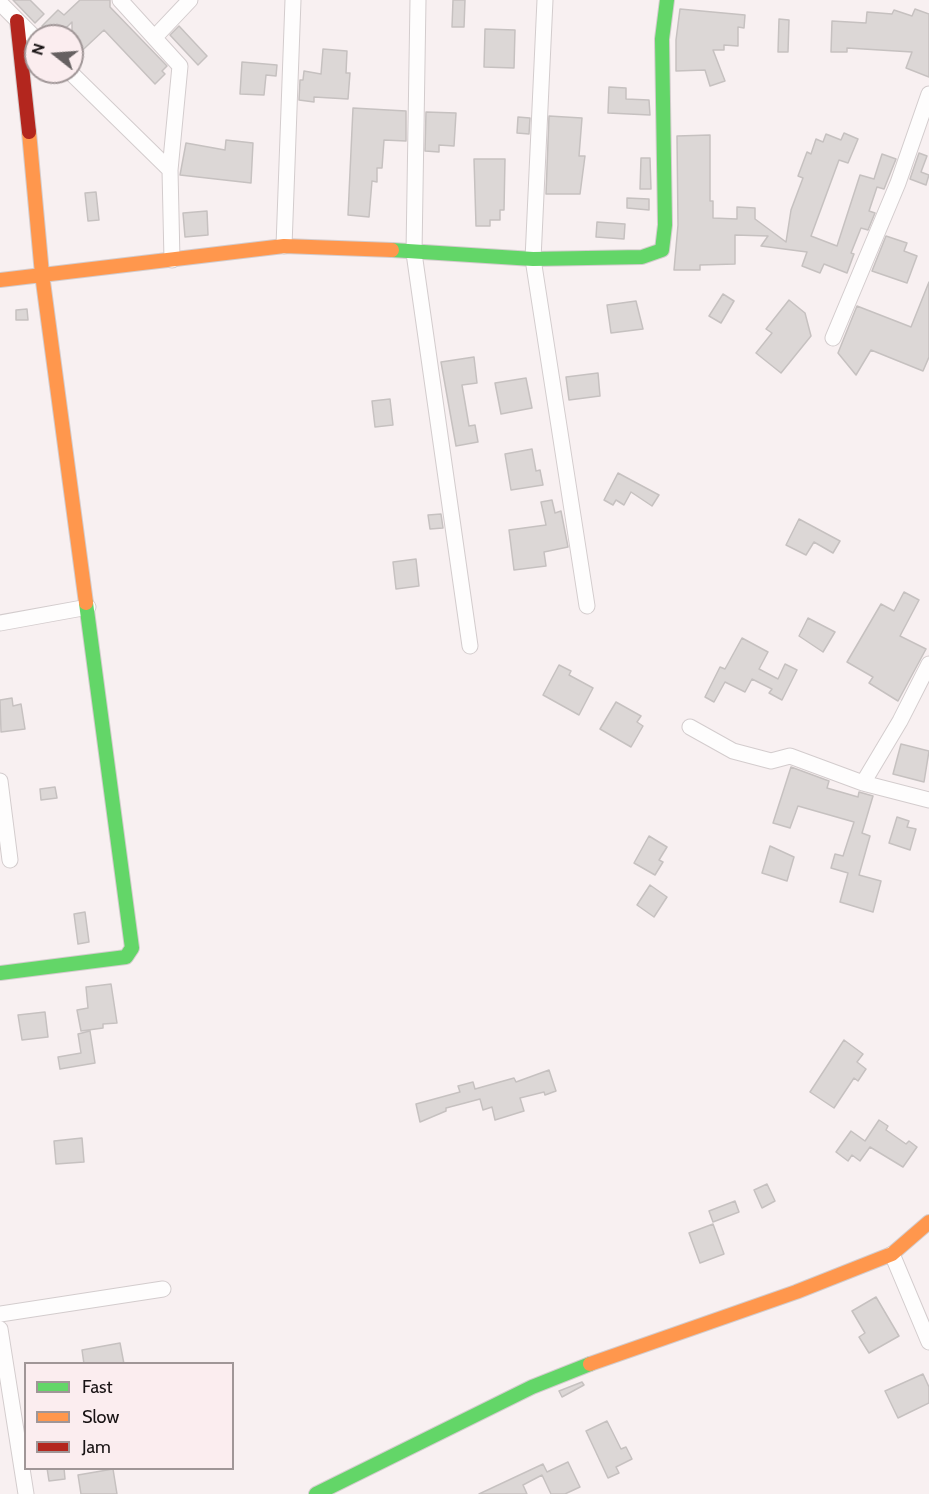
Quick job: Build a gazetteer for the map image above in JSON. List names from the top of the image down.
{
  "legend": ["Fast", "Slow", "Jam"],
  "north": "left"
}
